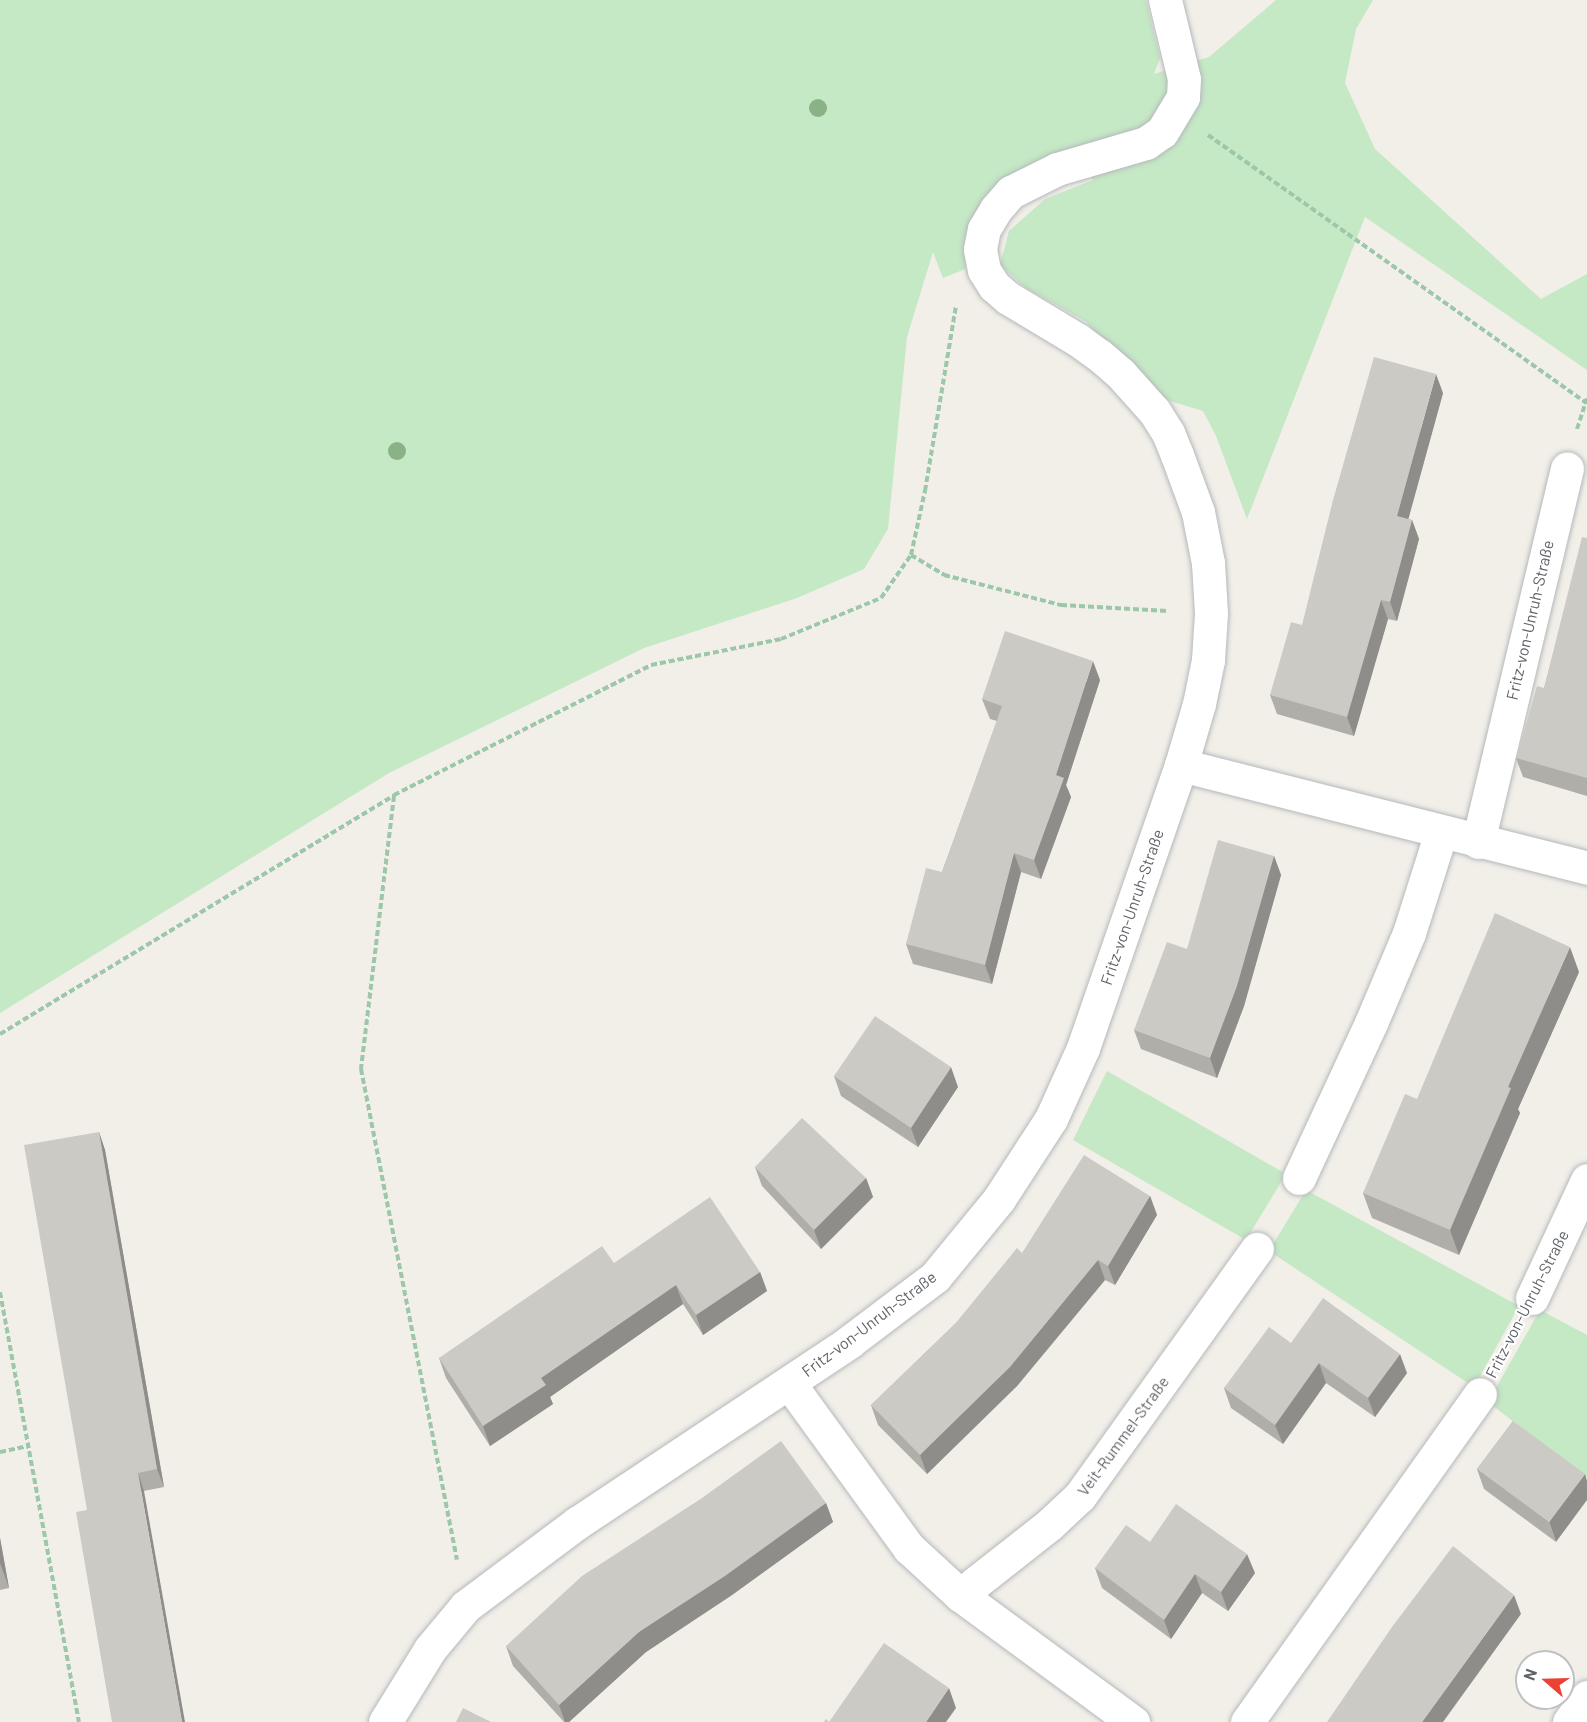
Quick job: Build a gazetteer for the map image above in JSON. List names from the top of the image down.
{
  "streets": {
    "street": ["Fritz-von-Unruh-Straße", "Veit-Rummel-Straße"]
  },
  "north": "left"
}
